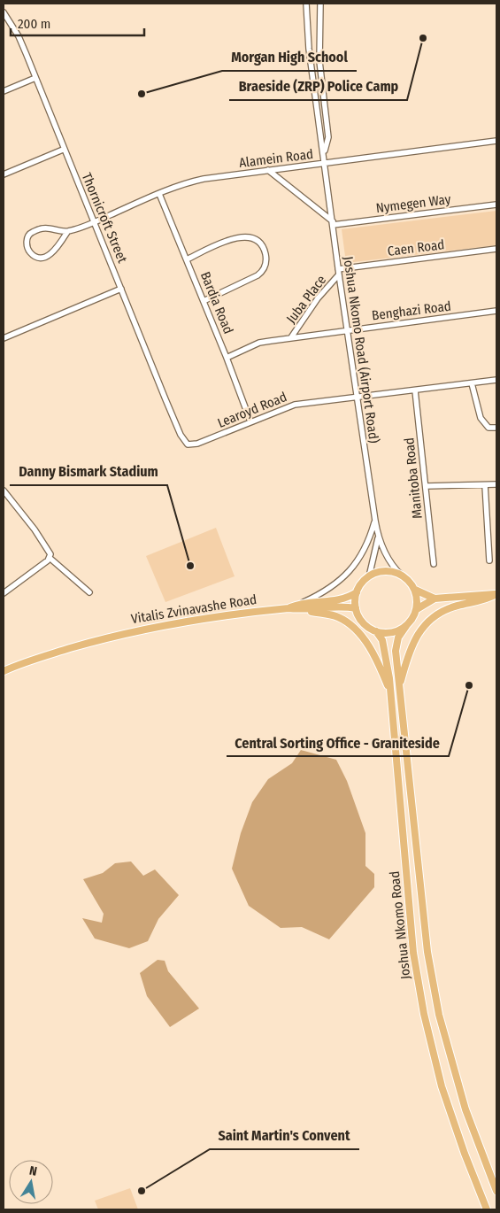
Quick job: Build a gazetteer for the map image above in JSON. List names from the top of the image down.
{
  "streets": {
    "main road": ["Vitalis Zvinavashe Road", "Joshua Nkomo Road"],
    "street": [
      "Alamein Road",
      "Nymegen Way",
      "Thornicroft Street",
      "Caen Road",
      "Juba Place",
      "Bardia Road",
      "Benghazi Road",
      "Joshua Nkomo Road (Airport Road)",
      "Learoyd Road",
      "Manitoba Road"
    ]
  },
  "crossings": [
    ["Alamein Road", "Thornicroft Street"],
    ["Alamein Road", "Bardia Road"],
    ["Alamein Road", "Joshua Nkomo Road (Airport Road)"],
    ["Nymegen Way", "Joshua Nkomo Road (Airport Road)"],
    ["Thornicroft Street", "Learoyd Road"],
    ["Caen Road", "Juba Place"],
    ["Caen Road", "Joshua Nkomo Road (Airport Road)"],
    ["Juba Place", "Benghazi Road"],
    ["Juba Place", "Joshua Nkomo Road (Airport Road)"],
    ["Bardia Road", "Benghazi Road"],
    ["Bardia Road", "Learoyd Road"],
    ["Benghazi Road", "Joshua Nkomo Road (Airport Road)"],
    ["Joshua Nkomo Road (Airport Road)", "Learoyd Road"],
    ["Learoyd Road", "Manitoba Road"],
    ["Vitalis Zvinavashe Road", "Joshua Nkomo Road"]
  ],
  "places": [
    "Braeside (ZRP) Police Camp",
    "Morgan High School",
    "Danny Bismark Stadium",
    "Central Sorting Office - Graniteside",
    "Saint Martin's Convent"
  ],
  "scale_bar": "200 m",
  "north": "top"
}
